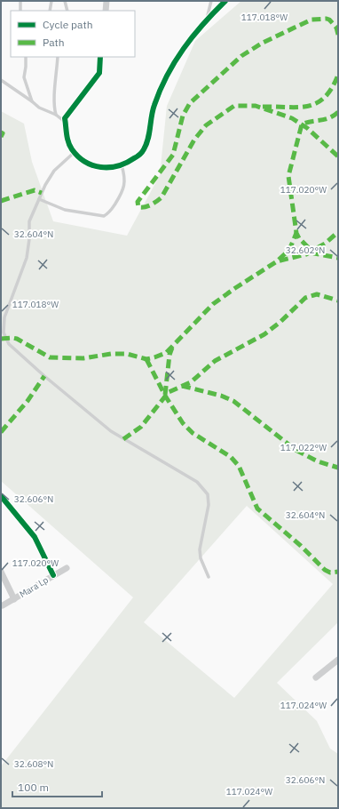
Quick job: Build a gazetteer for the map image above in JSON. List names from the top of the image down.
{
  "streets": {
    "street": ["Mara Lp"]
  },
  "legend": ["Cycle path", "Path"],
  "scale_bar": "100 m",
  "coordinates": [
    "117.018°W",
    "117.020°W",
    "32.604°N",
    "32.602°N",
    "117.022°W",
    "32.606°N",
    "117.024°W",
    "32.608°N"
  ]
}
